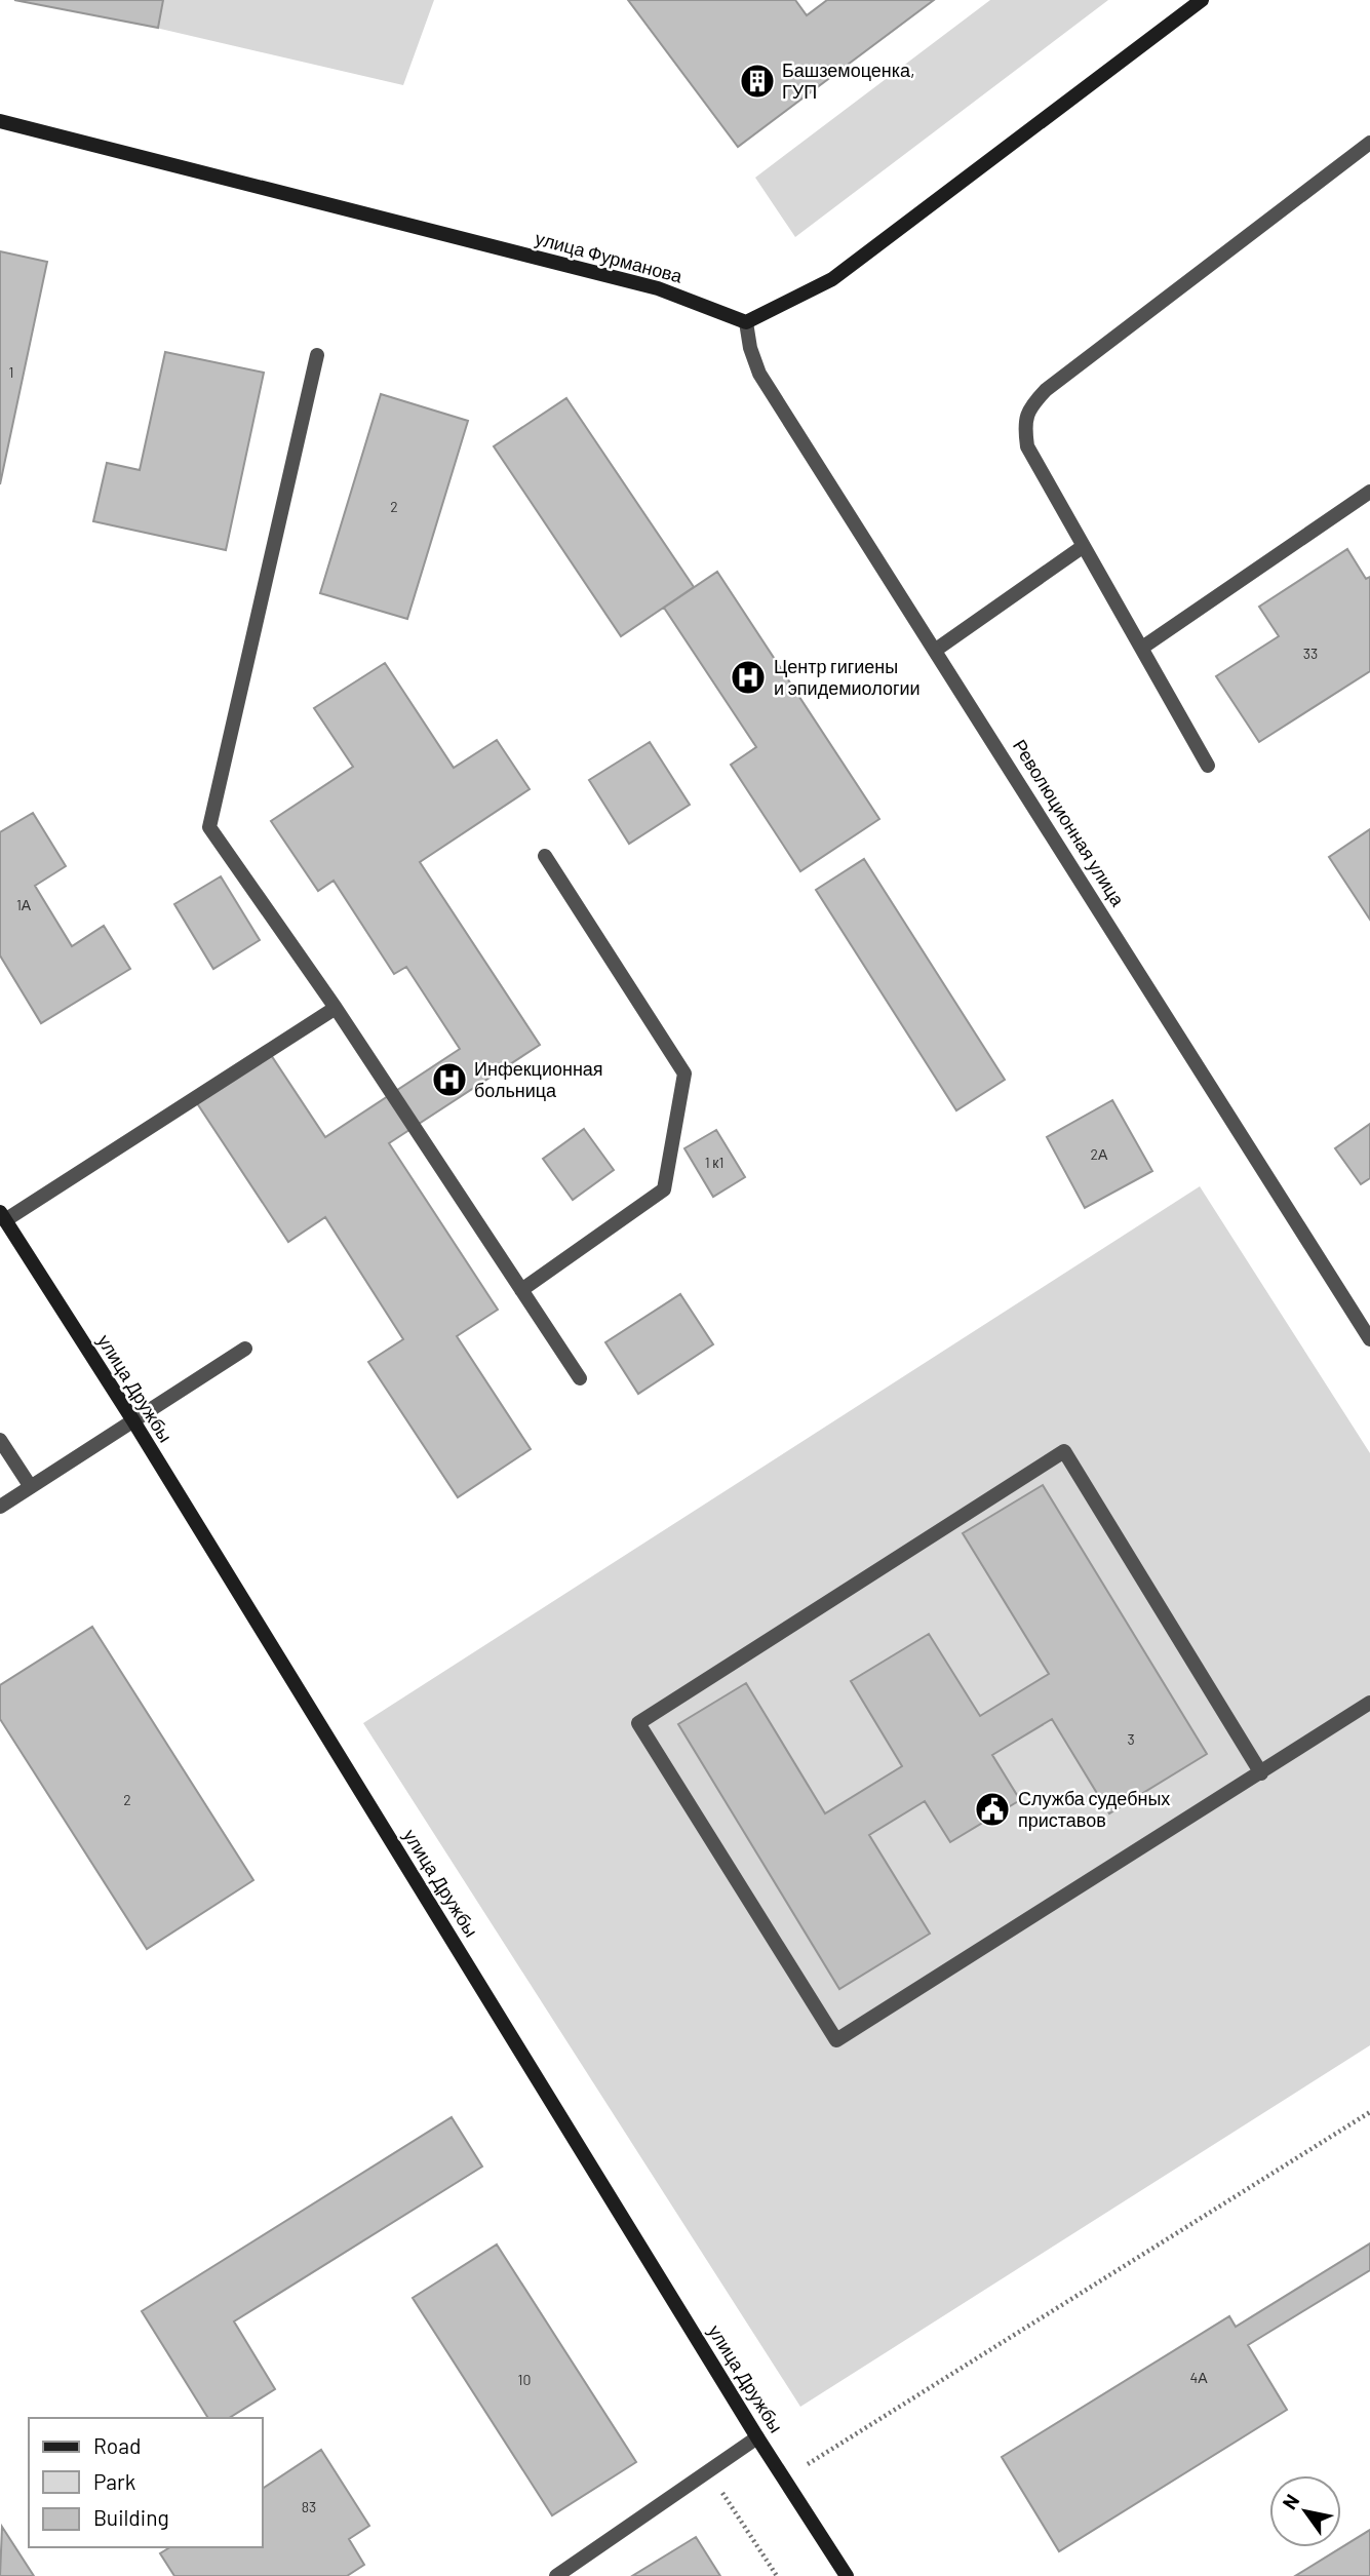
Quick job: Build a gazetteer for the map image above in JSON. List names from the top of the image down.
{
  "streets": {
    "main road": ["улица Фурманова", "улица Дружбы"],
    "street": ["Революционная улица"]
  },
  "crossings": [
    ["улица Фурманова", "Революционная улица"]
  ],
  "places": {
    "building": ["Башземоценка, ГУП"],
    "hospital": ["Центр гигиены и эпидемиологии", "Инфекционная больница"],
    "public building": ["Служба судебных приставов"]
  },
  "house_numbers": [
    "1",
    "2",
    "33",
    "1А",
    "2А",
    "1 к1",
    "3",
    "2",
    "4А",
    "10",
    "83"
  ],
  "legend": ["Road", "Park", "Building"],
  "north": "top left"
}
